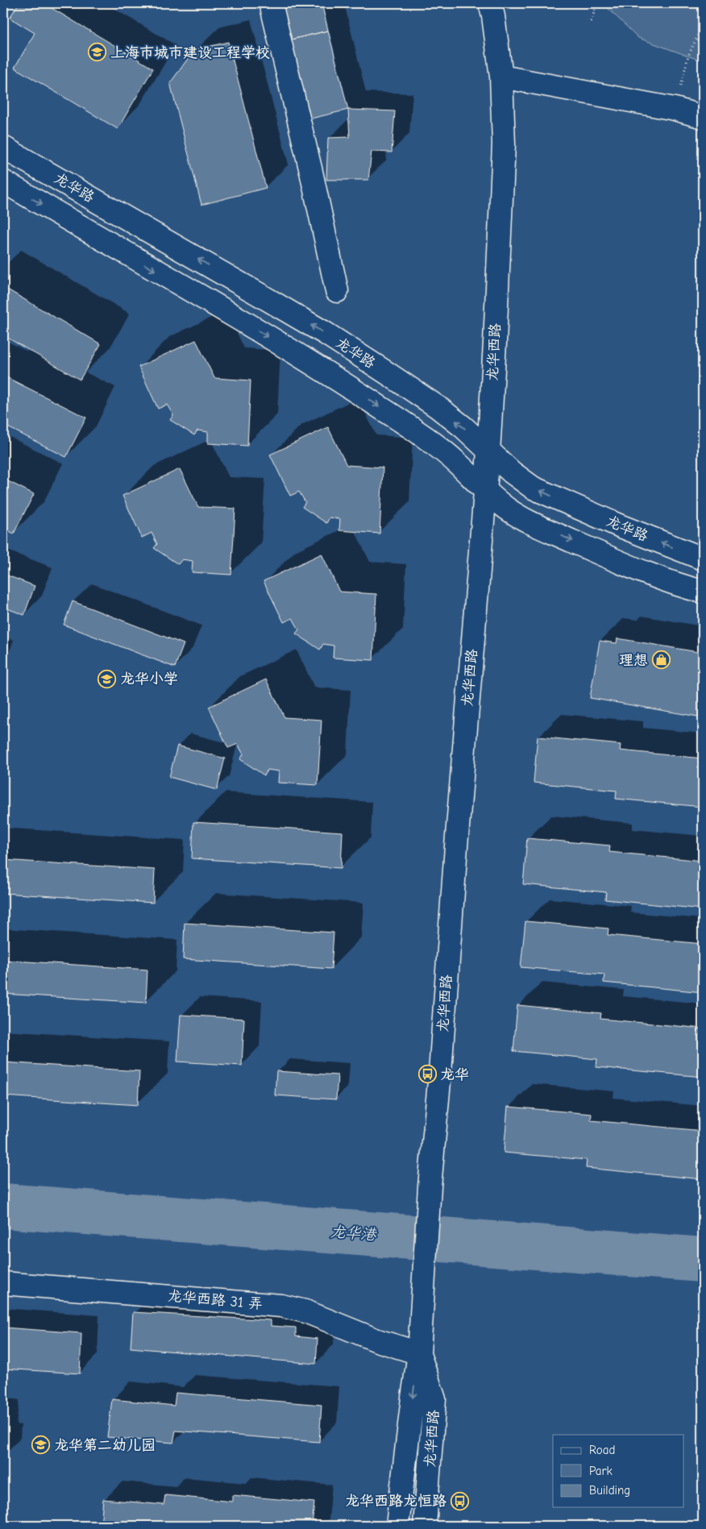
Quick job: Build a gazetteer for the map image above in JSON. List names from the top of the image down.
{
  "streets": {
    "street": ["龙华路", "龙华西路", "龙华西路 31 弄"]
  },
  "crossings": [
    ["龙华路", "龙华西路"],
    ["龙华西路", "龙华西路 31 弄"]
  ],
  "water": ["龙华港"],
  "places": {
    "school or university": ["上海市城市建设工程学校", "龙华小学", "龙华第二幼儿园"],
    "shop": ["理想"],
    "bus stop": ["龙华", "龙华西路龙恒路"]
  },
  "legend": ["Road", "Park", "Building"]
}
